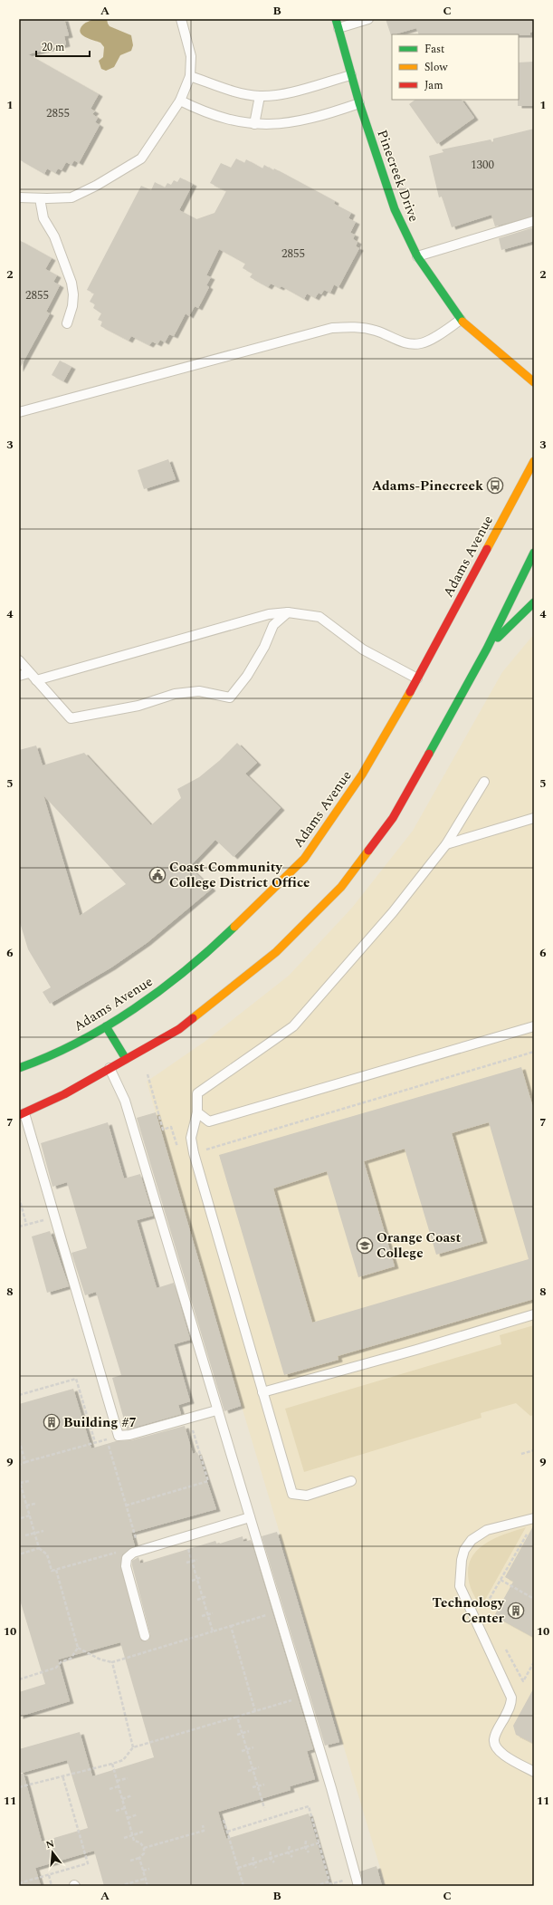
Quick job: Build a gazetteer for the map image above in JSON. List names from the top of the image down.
{
  "streets": {
    "main road": ["Pinecreek Drive", "Adams Avenue"]
  },
  "places": {
    "bus stop": ["Adams-Pinecreek"],
    "public building": ["Coast Community College District Office"],
    "school or university": ["Orange Coast College"],
    "building": ["Building #7", "Technology Center"]
  },
  "house_numbers": [
    "2855",
    "1300",
    "2855",
    "2855"
  ],
  "legend": ["Fast", "Slow", "Jam"],
  "scale_bar": "20 m",
  "north": "top",
  "grid": {
    "columns": ["A", "B", "C"],
    "rows": [
      "1",
      "2",
      "3",
      "4",
      "5",
      "6",
      "7",
      "8",
      "9",
      "10",
      "11"
    ]
  }
}
